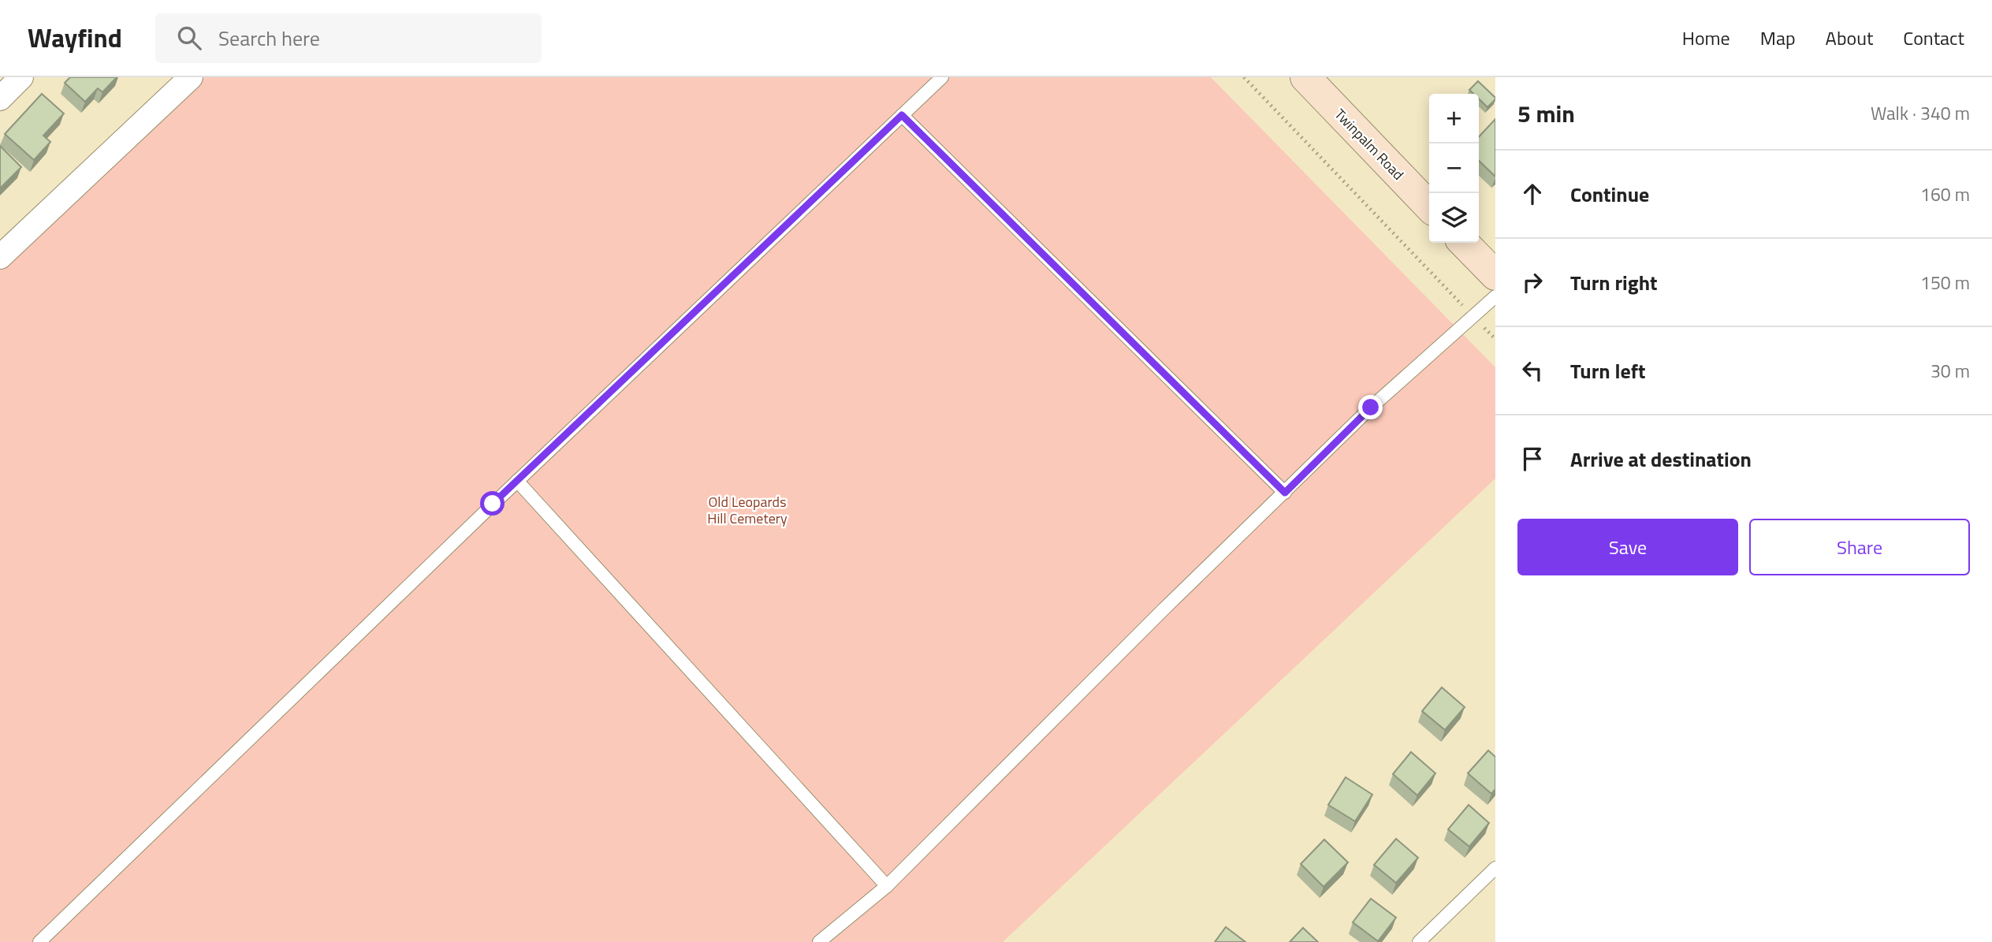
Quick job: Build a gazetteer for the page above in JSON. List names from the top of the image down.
{
  "streets": {
    "main road": ["Twinpalm Road"]
  },
  "parks": ["Old Leopards Hill Cemetery"],
  "page": {
    "header": "Wayfind",
    "search": "Search here",
    "nav": [
      "Home",
      "Map",
      "About",
      "Contact"
    ],
    "heading": ["5 min", "Walk · 340 m"],
    "map_buttons": ["+", "−"],
    "list": [
      ["Continue", "160 m"],
      ["Turn right", "150 m"],
      ["Turn left", "30 m"],
      "Arrive at destination"
    ],
    "buttons": ["Save", "Share"]
  }
}
